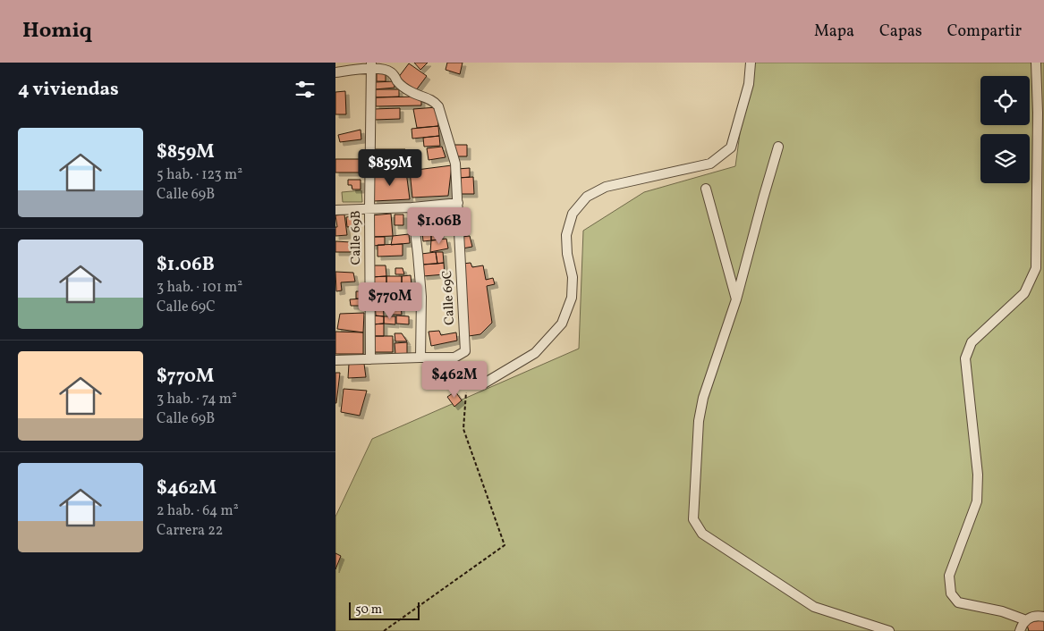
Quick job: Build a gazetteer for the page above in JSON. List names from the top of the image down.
{
  "streets": {
    "street": ["Calle 69B", "Calle 69C"]
  },
  "crossings": [
    ["Calle 69B", "Calle 69C"]
  ],
  "scale_bar": "50 m",
  "page": {
    "header": "Homiq",
    "nav": ["Mapa", "Capas", "Compartir"],
    "heading": "4 viviendas",
    "list": [
      {
        "name": "$859M",
        "note": "5 hab. · 123 m² · Calle 69B"
      },
      {
        "name": "$1.06B",
        "note": "3 hab. · 101 m² · Calle 69C"
      },
      {
        "name": "$770M",
        "note": "3 hab. · 74 m² · Calle 69B"
      },
      {
        "name": "$462M",
        "note": "2 hab. · 64 m² · Carrera 22"
      }
    ],
    "price": [
      "$859M",
      "$1.06B",
      "$770M",
      "$462M"
    ],
    "scale": "50 m"
  }
}
